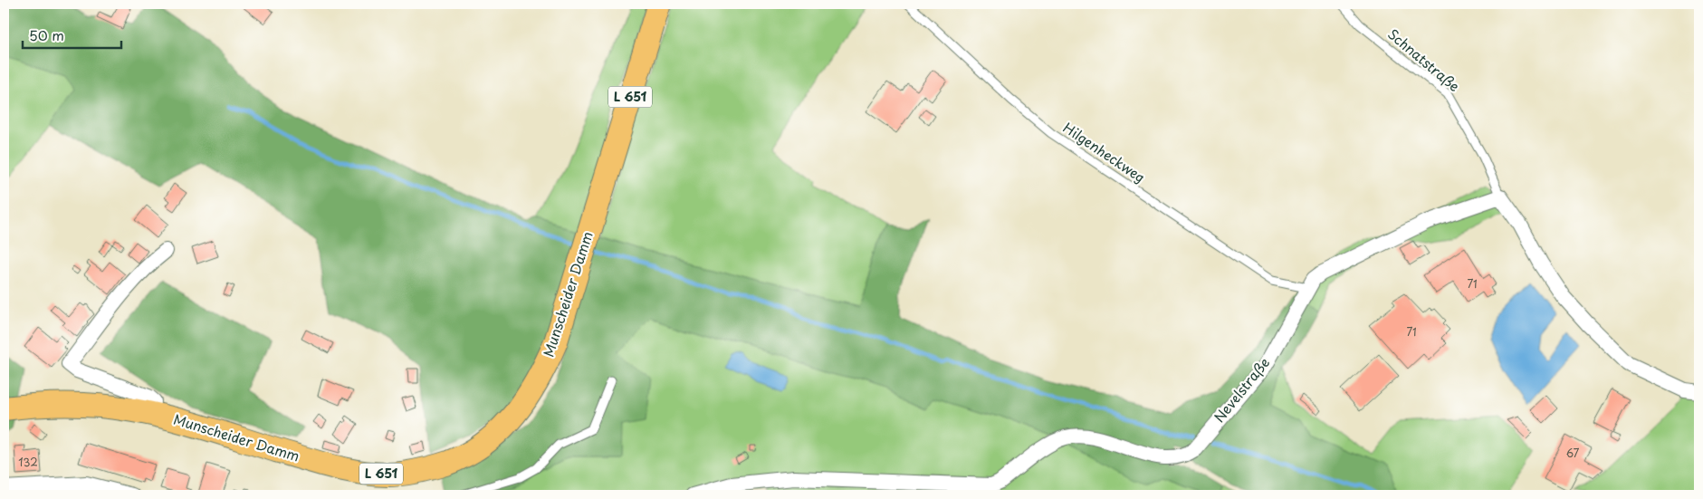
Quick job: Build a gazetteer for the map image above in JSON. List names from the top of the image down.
{
  "streets": {
    "main road": ["L 651", "Munscheider Damm"],
    "street": ["Nevelstraße"],
    "lane": ["Schnatstraße", "Hilgenheckweg"]
  },
  "crossings": [
    ["Schnatstraße", "Nevelstraße"],
    ["Hilgenheckweg", "Nevelstraße"]
  ],
  "house_numbers": [
    "71",
    "71",
    "67",
    "132"
  ],
  "scale_bar": "50 m"
}
